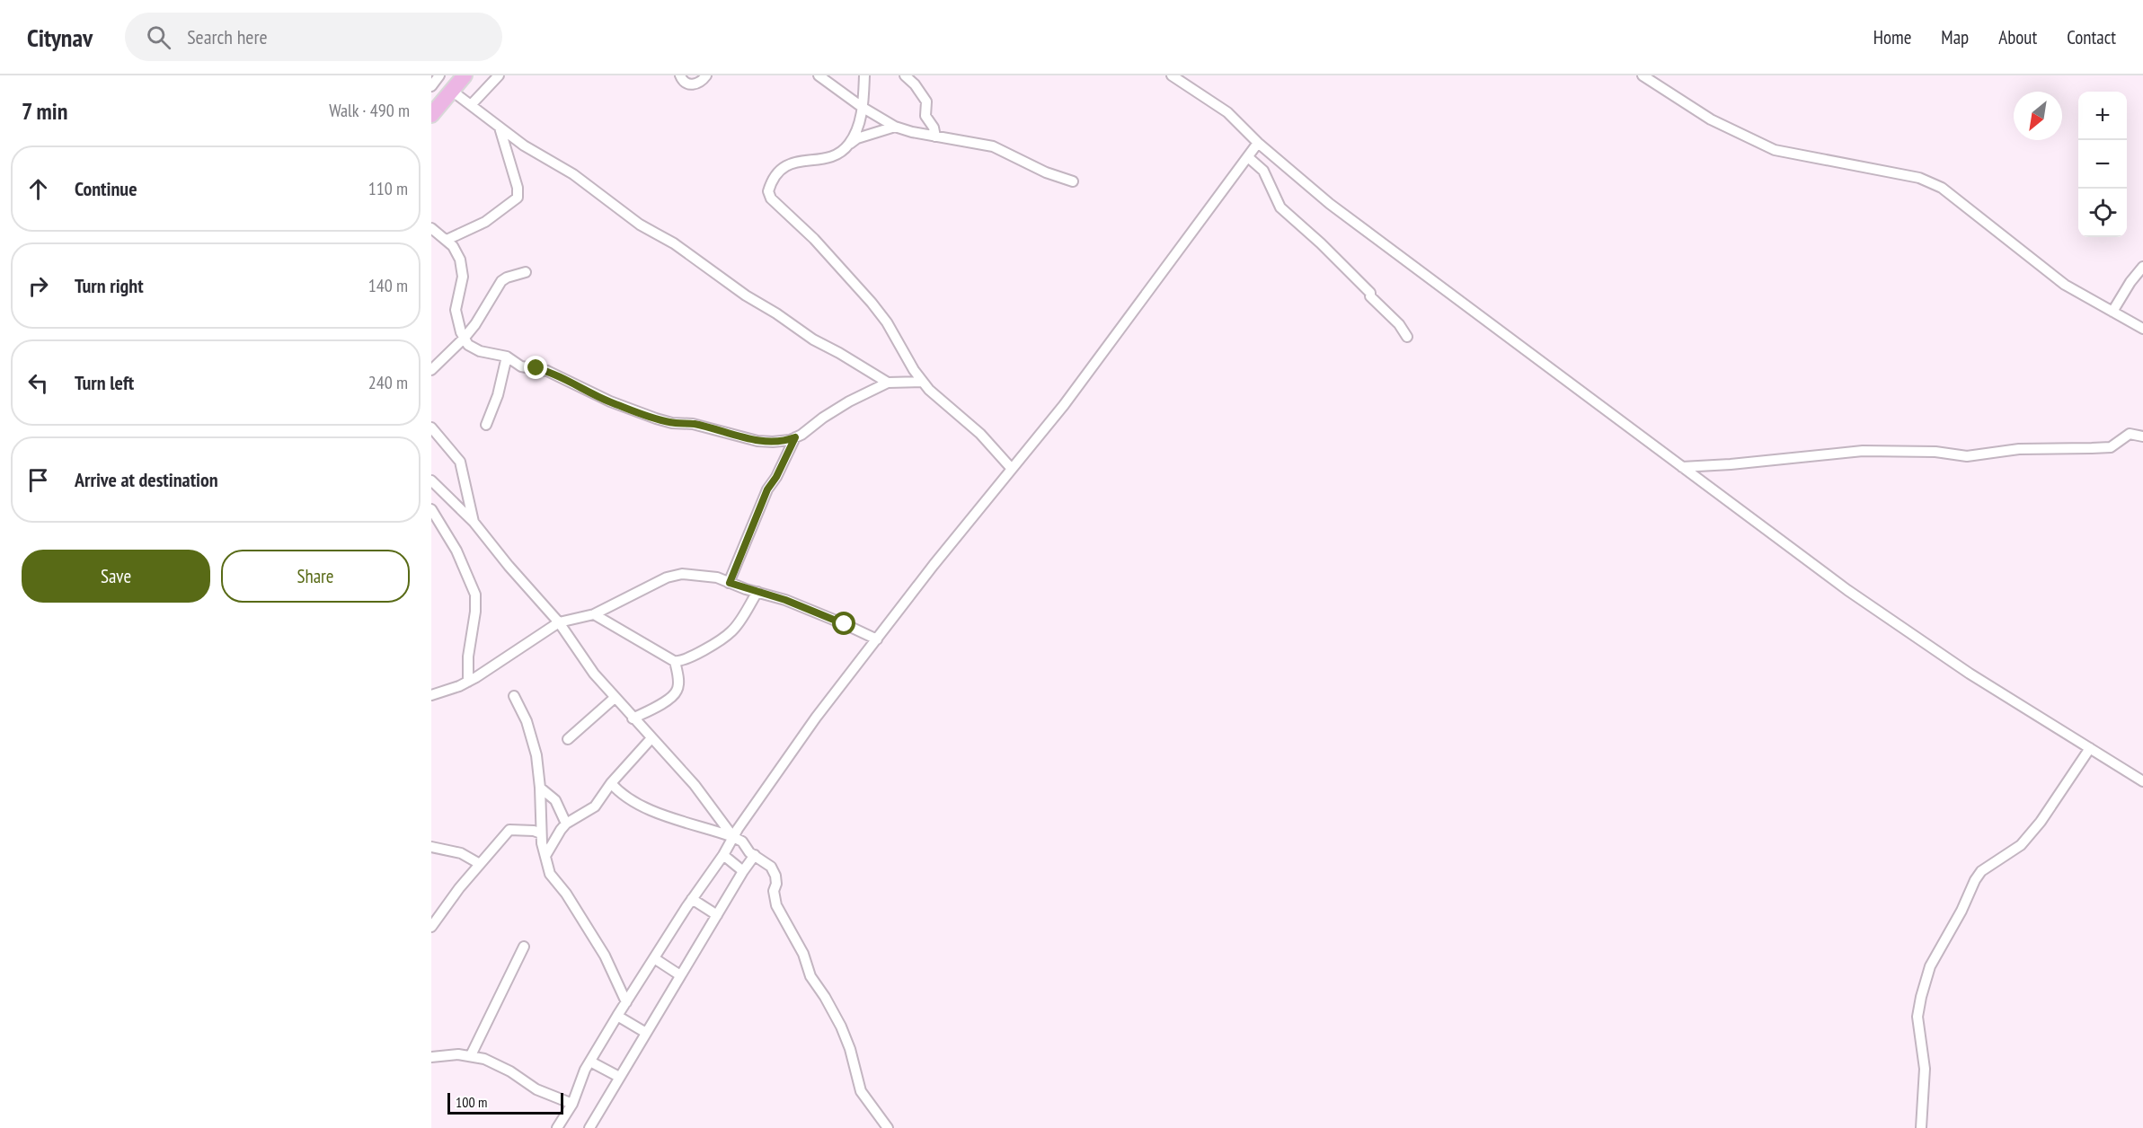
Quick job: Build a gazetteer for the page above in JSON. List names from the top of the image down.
{
  "scale_bar": "100 m",
  "north": "bottom left",
  "page": {
    "header": "Citynav",
    "search": "Search here",
    "nav": [
      "Home",
      "Map",
      "About",
      "Contact"
    ],
    "heading": ["7 min", "Walk · 490 m"],
    "map_buttons": ["+", "−"],
    "list": [
      ["Continue", "110 m"],
      ["Turn right", "140 m"],
      ["Turn left", "240 m"],
      "Arrive at destination"
    ],
    "buttons": ["Save", "Share"],
    "scale": "100 m"
  }
}
